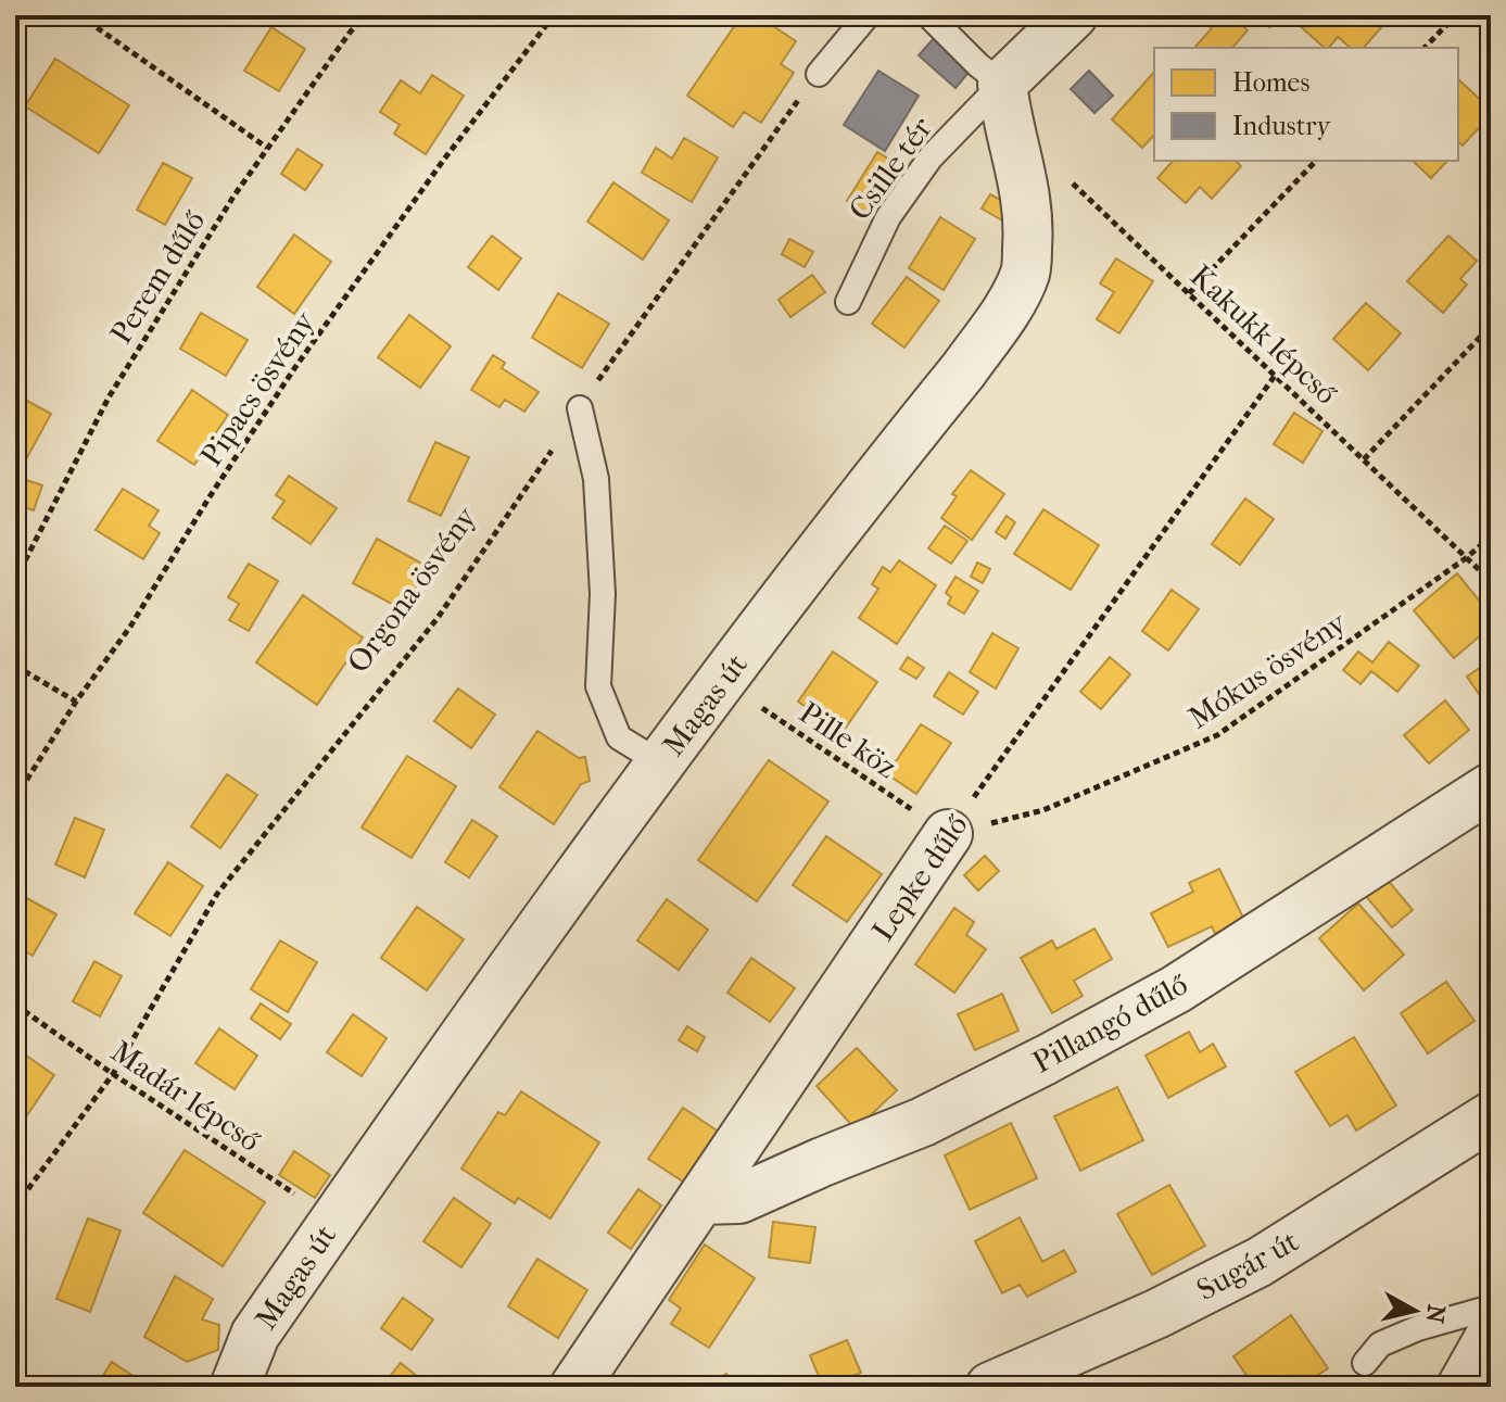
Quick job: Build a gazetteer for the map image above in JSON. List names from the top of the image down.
{
  "streets": {
    "street": [
      "Magas út",
      "Lepke dűlő",
      "Pillangó dűlő",
      "Sugár út"
    ],
    "lane": ["Csille tér"],
    "path": [
      "Perem dűlő",
      "Kakukk lépcső",
      "Pipacs ösvény",
      "Orgona ösvény",
      "Mókus ösvény",
      "Pille köz",
      "Madár lépcső"
    ]
  },
  "crossings": [
    ["Csille tér", "Magas út"],
    ["Kakukk lépcső", "Mókus ösvény"],
    ["Kakukk lépcső", "Lepke dűlő"],
    ["Orgona ösvény", "Madár lépcső"],
    ["Mókus ösvény", "Pille köz"],
    ["Mókus ösvény", "Lepke dűlő"],
    ["Magas út", "Pille köz"],
    ["Magas út", "Madár lépcső"],
    ["Pille köz", "Lepke dűlő"],
    ["Lepke dűlő", "Pillangó dűlő"]
  ],
  "legend": ["Homes", "Industry"],
  "north": "right"
}
